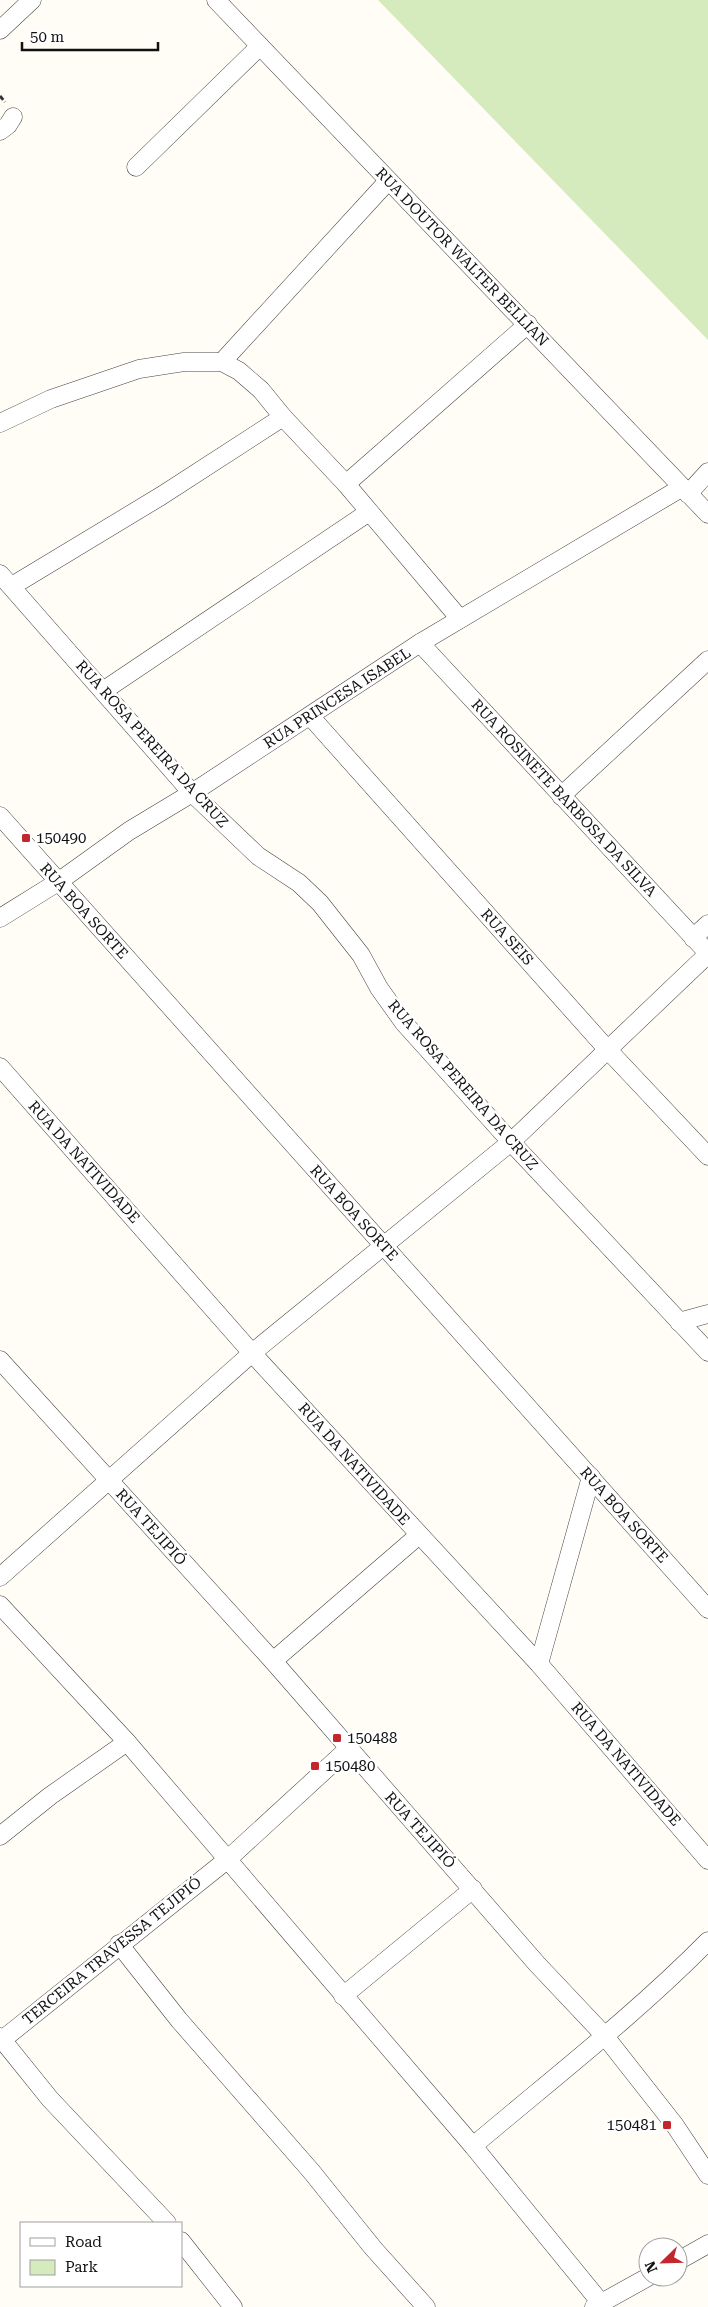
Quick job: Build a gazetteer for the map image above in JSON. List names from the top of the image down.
{
  "streets": {
    "street": [
      "RUA DOUTOR WALTER BELLIAN",
      "RUA PRINCESA ISABEL",
      "RUA ROSA PEREIRA DA CRUZ",
      "RUA ROSINETE BARBOSA DA SILVA",
      "RUA BOA SORTE",
      "RUA SEIS",
      "RUA DA NATIVIDADE",
      "RUA TEJIPIÓ",
      "TERCEIRA TRAVESSA TEJIPIÓ"
    ]
  },
  "crossings": [
    ["RUA DOUTOR WALTER BELLIAN", "RUA PRINCESA ISABEL"],
    ["RUA PRINCESA ISABEL", "RUA ROSA PEREIRA DA CRUZ"],
    ["RUA PRINCESA ISABEL", "RUA ROSINETE BARBOSA DA SILVA"],
    ["RUA PRINCESA ISABEL", "RUA BOA SORTE"],
    ["RUA PRINCESA ISABEL", "RUA SEIS"],
    ["RUA TEJIPIÓ", "TERCEIRA TRAVESSA TEJIPIÓ"]
  ],
  "places": {
    "transit": [
      "150490",
      "150488",
      "150480",
      "150481"
    ]
  },
  "legend": ["Road", "Park"],
  "scale_bar": "50 m",
  "north": "bottom left"
}
